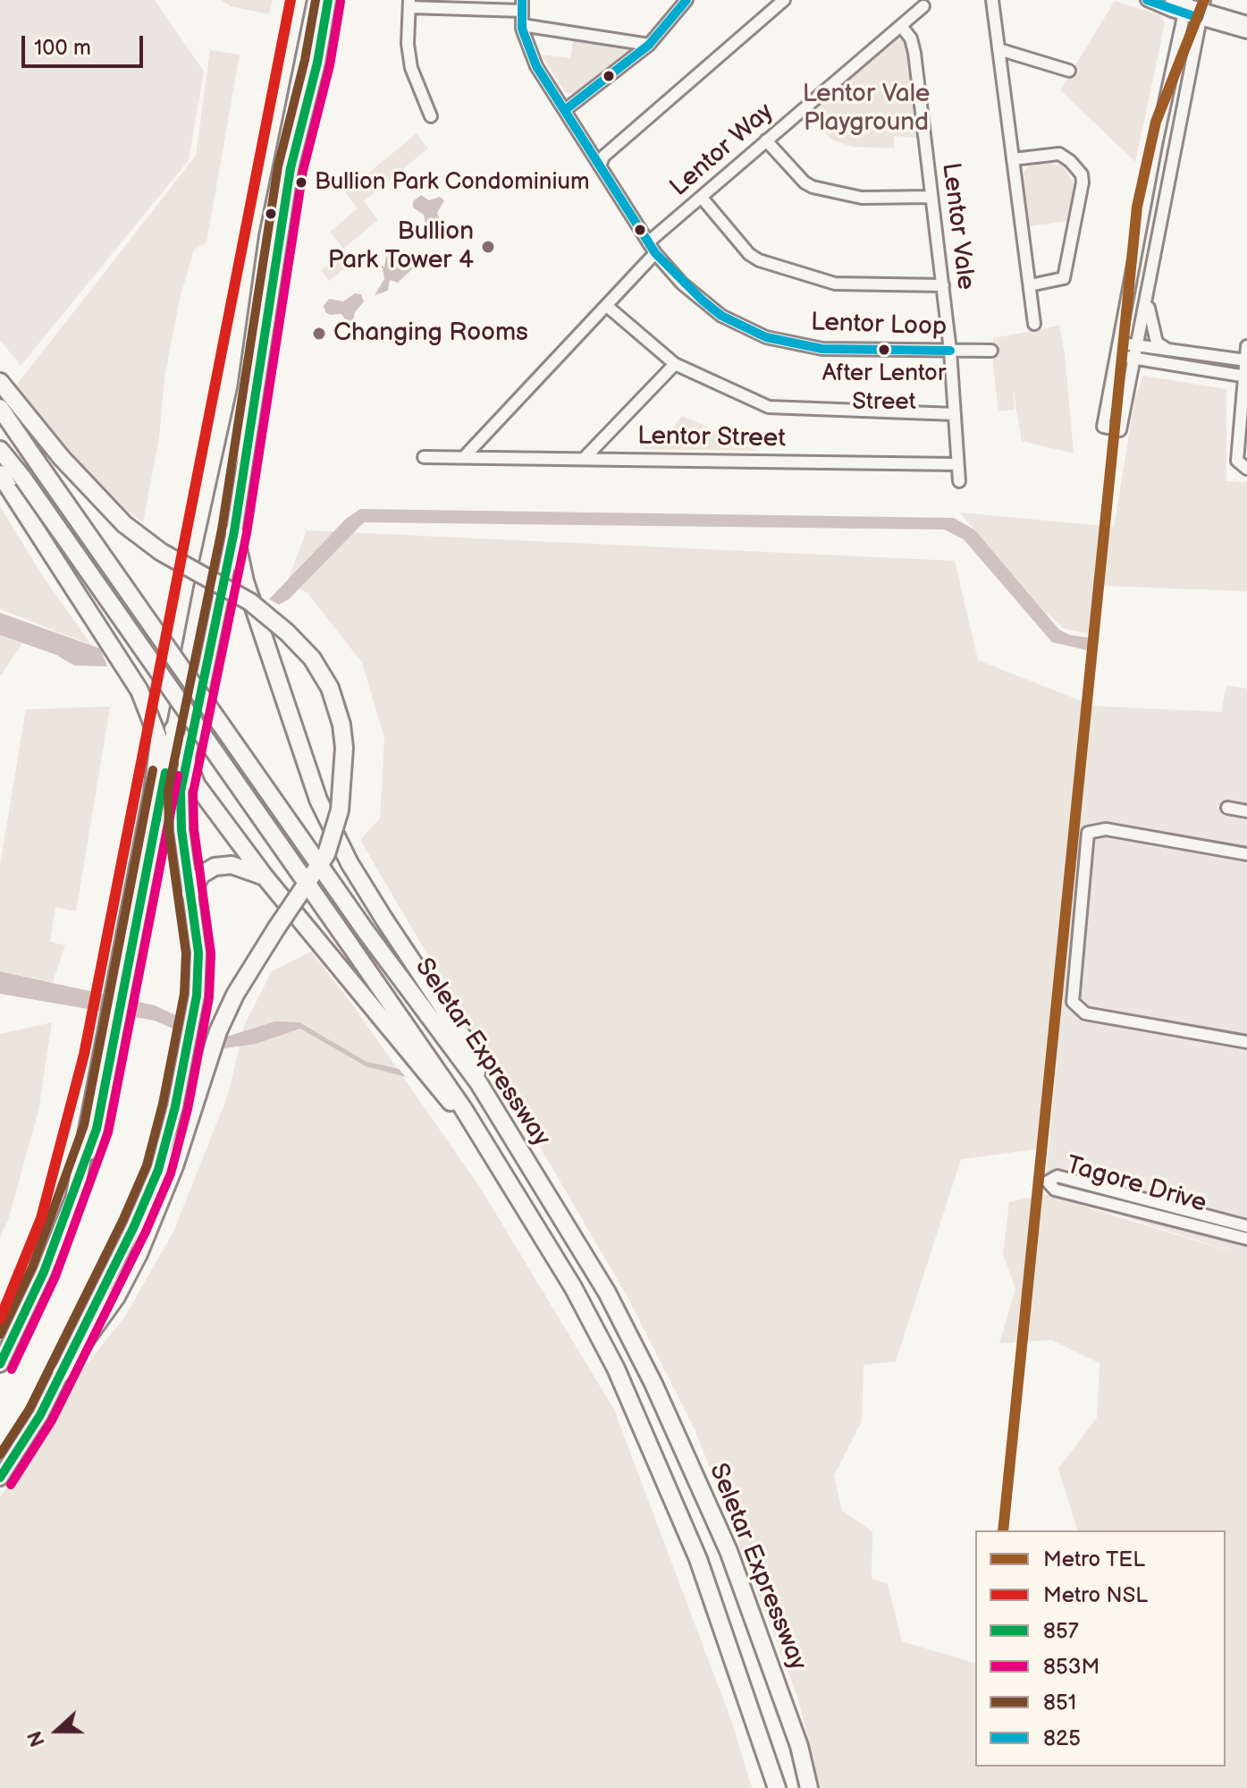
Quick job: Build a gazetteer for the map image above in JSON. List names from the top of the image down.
{
  "streets": {
    "highway": ["Seletar Expressway"],
    "street": [
      "Lentor Way",
      "Lentor Vale",
      "Lentor Loop",
      "Lentor Street",
      "Tagore Drive"
    ]
  },
  "crossings": [
    ["Lentor Way", "Lentor Vale"],
    ["Lentor Way", "Lentor Loop"],
    ["Lentor Vale", "Lentor Loop"]
  ],
  "parks": ["Lentor Vale Playground"],
  "places": [
    "Bullion Park Condominium",
    "Bullion Park Tower 4",
    "Changing Rooms",
    "After Lentor Street"
  ],
  "lines": [
    "metro line TEL",
    "metro line NSL",
    "transit line 857",
    "transit line 851",
    "transit line 825",
    "transit line 853M"
  ],
  "legend": [
    "Metro TEL",
    "Metro NSL",
    "857",
    "853M",
    "851",
    "825"
  ],
  "scale_bar": "100 m",
  "north": "left"
}
